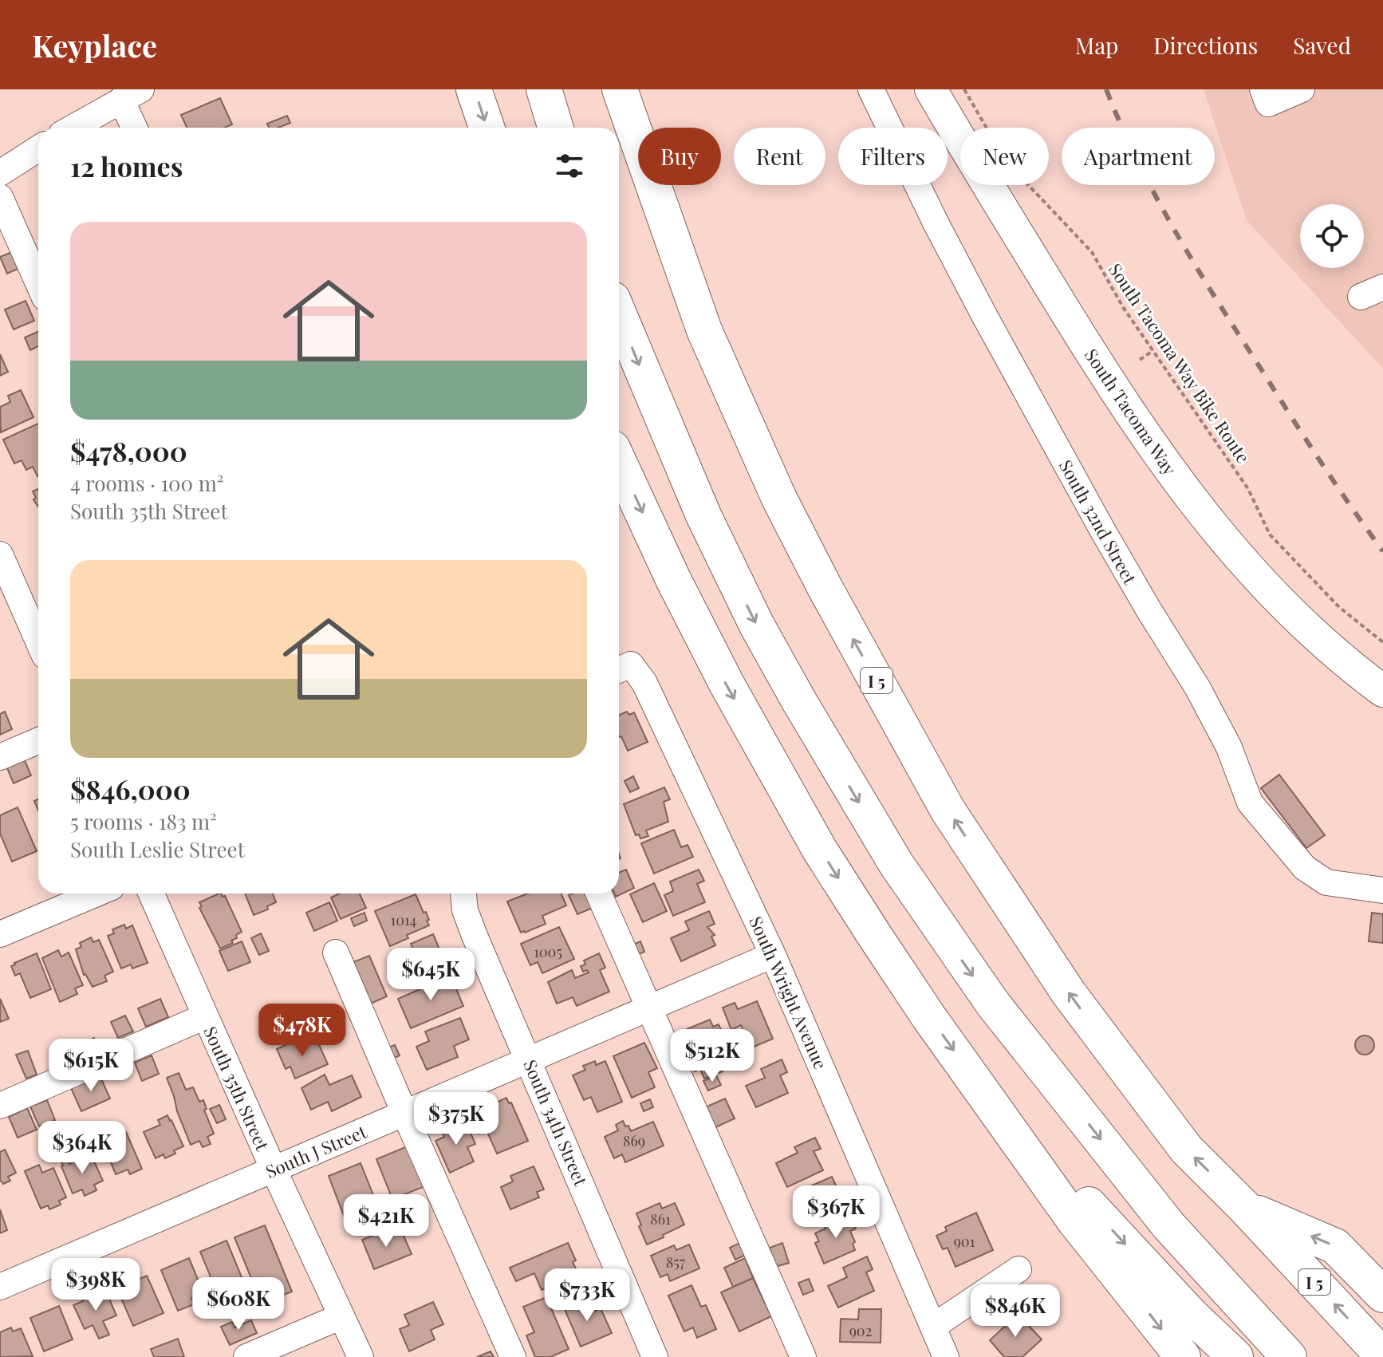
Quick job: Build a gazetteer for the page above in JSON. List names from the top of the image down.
{
  "streets": {
    "highway": ["I 5"],
    "main road": ["South Tacoma Way"],
    "street": [
      "South 32nd Street",
      "South Wright Avenue",
      "South 35th Street",
      "South 34th Street",
      "South J Street"
    ],
    "path": ["South Tacoma Way Bike Route"]
  },
  "crossings": [
    ["South Wright Avenue", "South J Street"],
    ["South 35th Street", "South J Street"],
    ["South 34th Street", "South J Street"]
  ],
  "house_numbers": [
    "1014",
    "1005",
    "869",
    "861",
    "901",
    "857",
    "902"
  ],
  "page": {
    "header": "Keyplace",
    "nav": ["Map", "Directions", "Saved"],
    "chip": [
      "Buy",
      "Rent",
      "Filters",
      "New",
      "Apartment"
    ],
    "heading": "12 homes",
    "list": [
      {
        "name": "$478,000",
        "note": "4 rooms · 100 m² · South 35th Street"
      },
      {
        "name": "$846,000",
        "note": "5 rooms · 183 m² · South Leslie Street"
      }
    ],
    "price": [
      "$645K",
      "$478K",
      "$512K",
      "$615K",
      "$375K",
      "$364K",
      "$367K",
      "$421K",
      "$398K",
      "$733K",
      "$608K",
      "$846K"
    ]
  }
}
